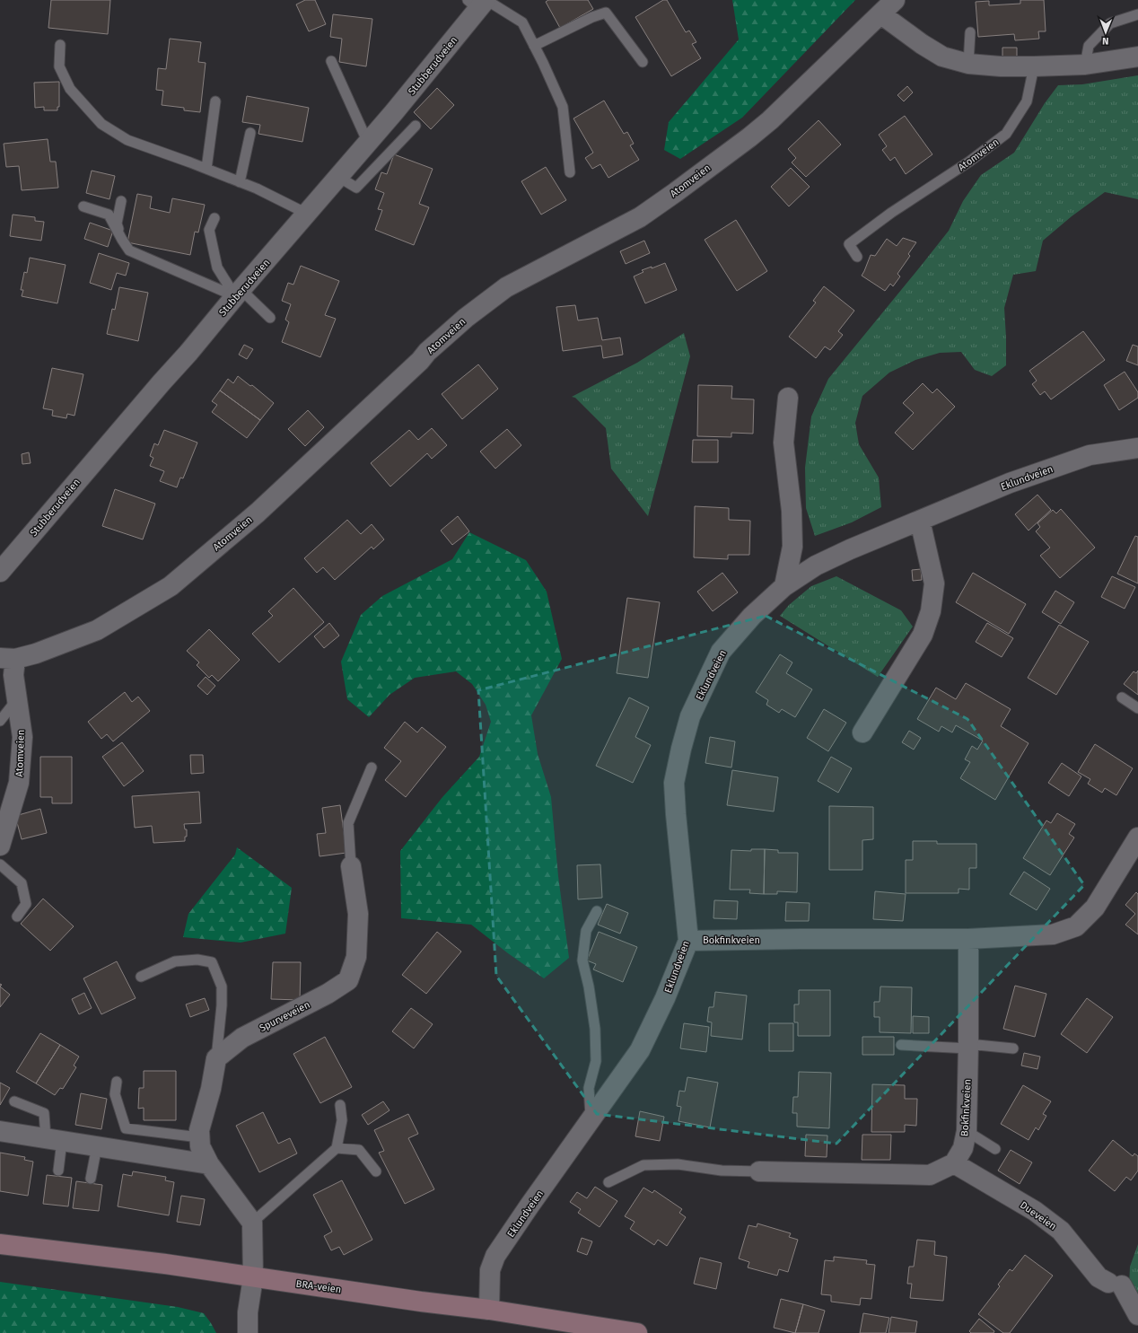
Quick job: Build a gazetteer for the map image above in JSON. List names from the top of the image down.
{
  "streets": {
    "main road": ["BRA-veien"],
    "street": [
      "Stubberudveien",
      "Atomveien",
      "Eklundveien",
      "Bokfinkveien",
      "Spurveveien",
      "Dueveien"
    ]
  },
  "crossings": [
    ["Eklundveien", "Bokfinkveien"],
    ["Eklundveien", "BRA-veien"],
    ["Bokfinkveien", "Dueveien"]
  ],
  "north": "bottom"
}
